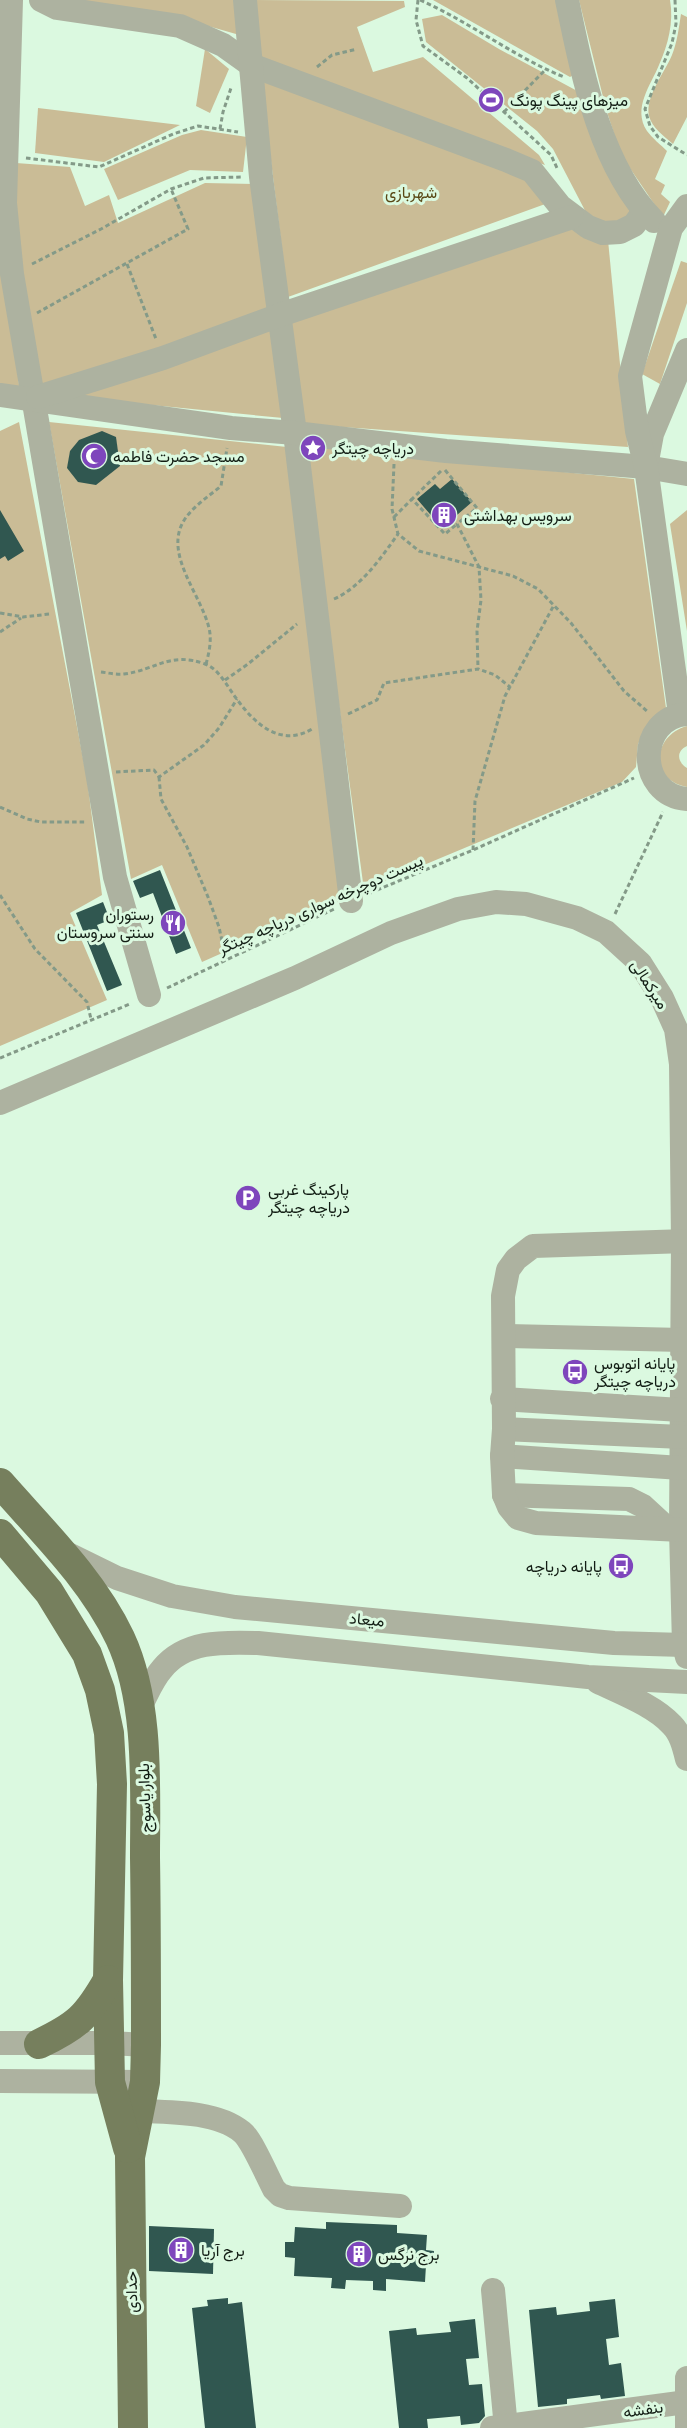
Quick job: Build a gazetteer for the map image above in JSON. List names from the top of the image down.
{
  "streets": {
    "main road": ["بلوار یاسوج", "حدادی"],
    "street": ["میرکمالی", "میعاد", "بنفشه"],
    "path": ["پیست دوچرخه سواری دریاچه چیتگر"]
  },
  "crossings": [
    ["میرکمالی", "میعاد"],
    ["میعاد", "بلوار یاسوج"],
    ["بلوار یاسوج", "حدادی"]
  ],
  "parks": ["شهربازی"],
  "places": {
    "sports": ["میزهای پینگ پونگ"],
    "place": ["دریاچه چیتگر"],
    "mosque": ["مسجد حضرت فاطمه"],
    "building": ["سرویس بهداشتی", "برج آریا", "برج نرگس"],
    "restaurant": ["رستوران سنتی سروستان"],
    "parking": ["پارکینگ غربی دریاچه چیتگر"],
    "bus stop": ["پایانه اتوبوس دریاچه چیتگر", "پایانه دریاچه"]
  }
}
